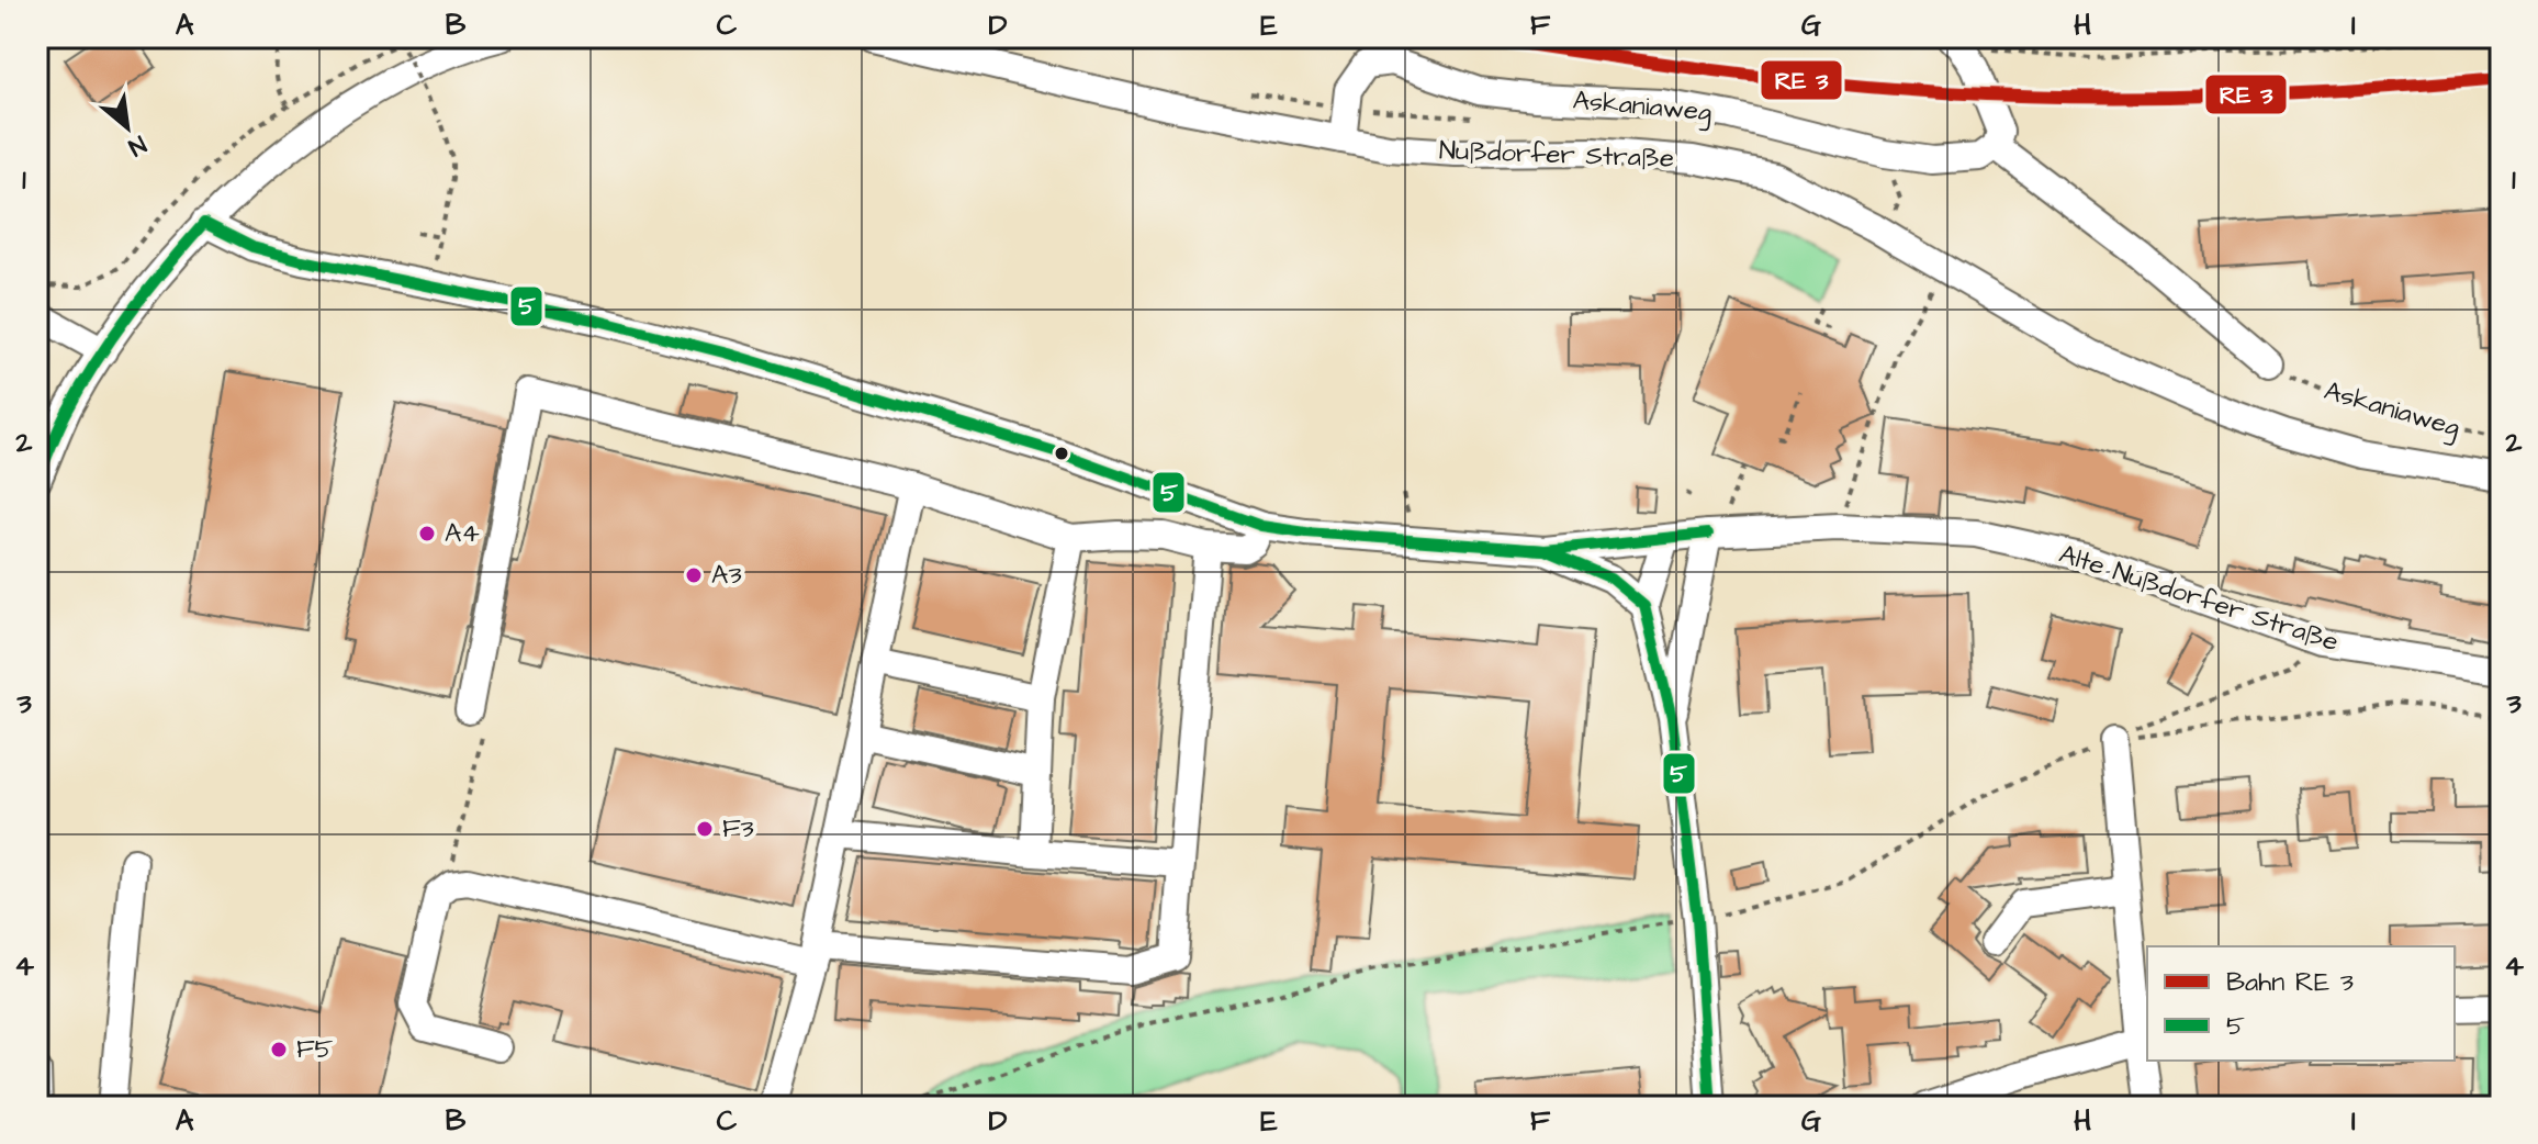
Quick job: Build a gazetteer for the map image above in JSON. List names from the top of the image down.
{
  "streets": {
    "street": ["Askaniaweg", "Nußdorfer Straße", "Alte Nußdorfer Straße"]
  },
  "crossings": [
    ["Askaniaweg", "Nußdorfer Straße"]
  ],
  "places": [
    "A4",
    "A3",
    "F3",
    "F5"
  ],
  "lines": ["transit line 5"],
  "legend": ["Bahn RE 3", "5"],
  "north": "bottom right",
  "grid": {
    "columns": [
      "A",
      "B",
      "C",
      "D",
      "E",
      "F",
      "G",
      "H",
      "I"
    ],
    "rows": [
      "1",
      "2",
      "3",
      "4"
    ]
  }
}
